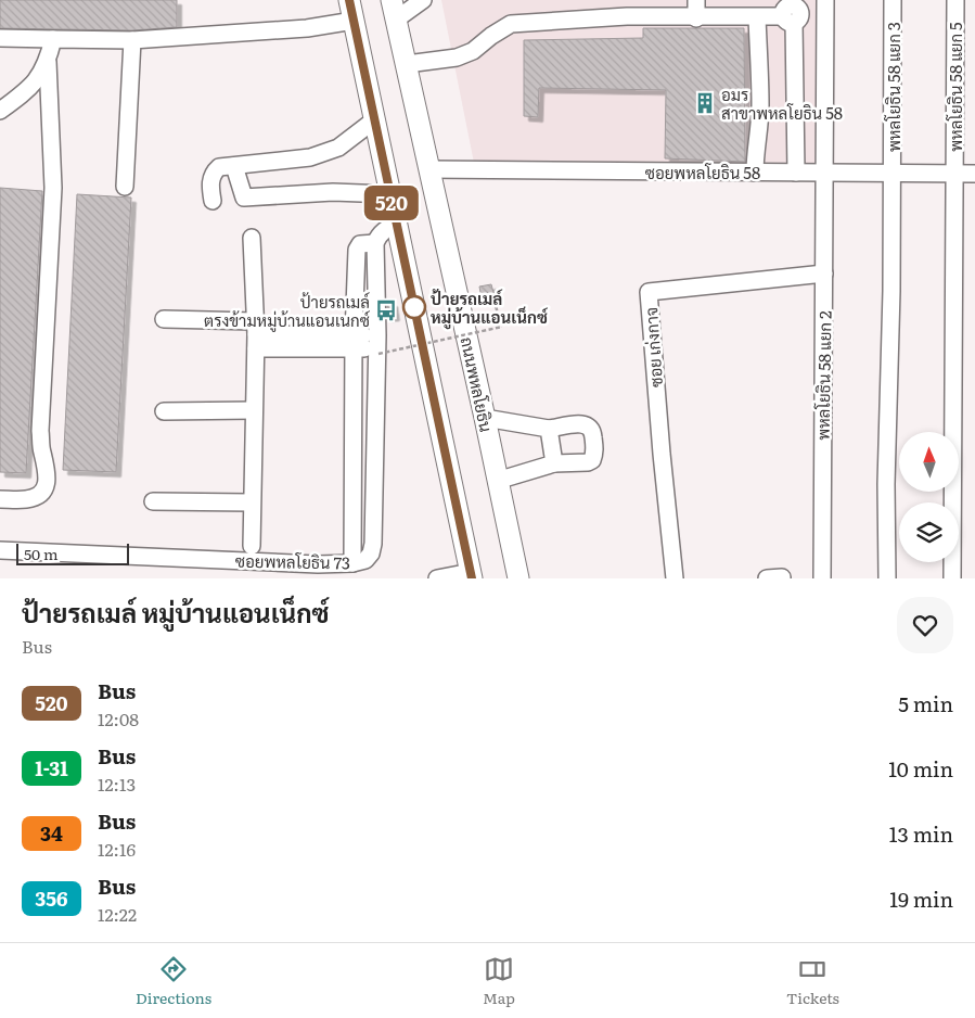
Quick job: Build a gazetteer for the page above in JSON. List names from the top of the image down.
{
  "streets": {
    "main road": ["ถนนพหลโยธิน"],
    "street": [
      "พหลโยธิน 58 แยก 3",
      "พหลโยธิน 58 แยก 5",
      "ซอยพหลโยธิน 58",
      "ซอย เก่งกาจ",
      "พหลโยธิน 58 แยก 2",
      "ซอยพหลโยธิน 73"
    ]
  },
  "crossings": [
    ["พหลโยธิน 58 แยก 3", "ซอยพหลโยธิน 58"],
    ["พหลโยธิน 58 แยก 5", "ซอยพหลโยธิน 58"],
    ["ซอยพหลโยธิน 58", "พหลโยธิน 58 แยก 2"],
    ["ซอยพหลโยธิน 58", "ถนนพหลโยธิน"],
    ["ซอย เก่งกาจ", "พหลโยธิน 58 แยก 2"]
  ],
  "places": {
    "building": ["อมร สาขาพหลโยธิน 58"],
    "other": ["ป้ายรถเมล์ หมู่บ้านแอนเน็กซ์"],
    "bus stop": ["ป้ายรถเมล์ ตรงข้ามหมู่บ้านแอนเนกซ์"]
  },
  "lines": ["bus line 520"],
  "scale_bar": "50 m",
  "north": "top",
  "page": {
    "on_map": "520",
    "scale": "50 m",
    "heading": ["ป้ายรถเมล์ หมู่บ้านแอนเน็กซ์", "Bus"],
    "list": [
      {
        "mark": "520",
        "name": "Bus",
        "note": "12:08",
        "value": "5 min"
      },
      {
        "mark": "1-31",
        "name": "Bus",
        "note": "12:13",
        "value": "10 min"
      },
      {
        "mark": "34",
        "name": "Bus",
        "note": "12:16",
        "value": "13 min"
      },
      {
        "mark": "356",
        "name": "Bus",
        "note": "12:22",
        "value": "19 min"
      }
    ],
    "tabs": ["Directions", "Map", "Tickets"]
  }
}
